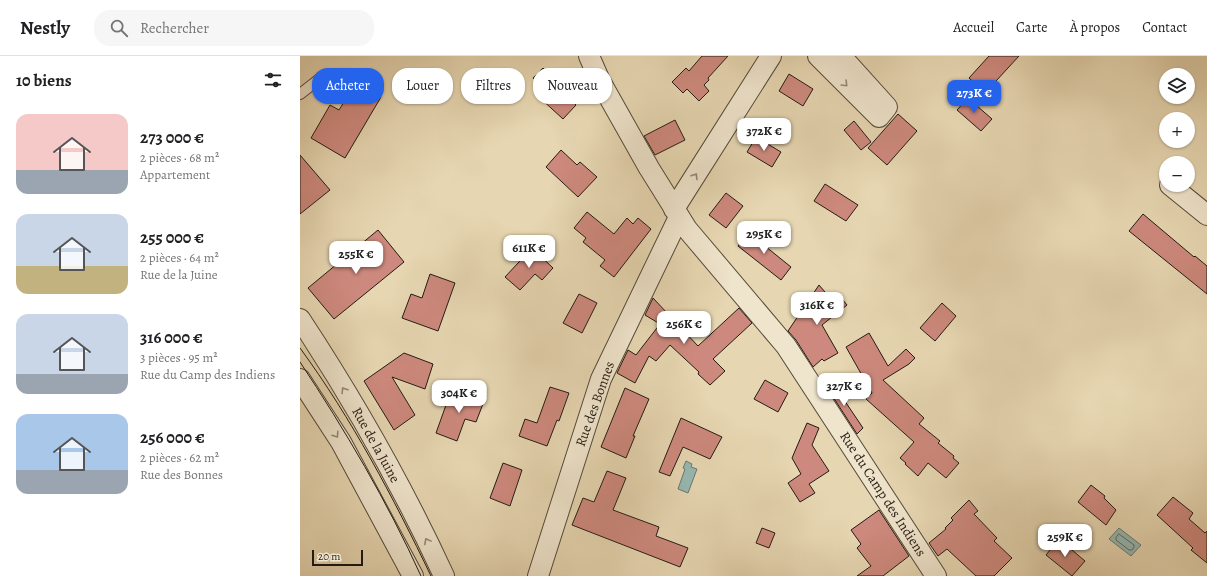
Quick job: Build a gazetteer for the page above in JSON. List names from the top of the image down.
{
  "streets": {
    "street": ["Rue des Bonnes", "Rue de la Juine", "Rue du Camp des Indiens"]
  },
  "crossings": [
    ["Rue des Bonnes", "Rue du Camp des Indiens"]
  ],
  "scale_bar": "20 m",
  "page": {
    "header": "Nestly",
    "search": "Rechercher",
    "nav": [
      "Accueil",
      "Carte",
      "À propos",
      "Contact"
    ],
    "heading": "10 biens",
    "map_buttons": ["+", "−"],
    "chip": [
      "Acheter",
      "Louer",
      "Filtres",
      "Nouveau"
    ],
    "price": [
      "273K €",
      "372K €",
      "295K €",
      "611K €",
      "255K €",
      "316K €",
      "256K €",
      "327K €",
      "304K €",
      "259K €"
    ],
    "list": [
      {
        "name": "273 000 €",
        "note": "2 pièces · 68 m² · Appartement"
      },
      {
        "name": "255 000 €",
        "note": "2 pièces · 64 m² · Rue de la Juine"
      },
      {
        "name": "316 000 €",
        "note": "3 pièces · 95 m² · Rue du Camp des Indiens"
      },
      {
        "name": "256 000 €",
        "note": "2 pièces · 62 m² · Rue des Bonnes"
      }
    ],
    "scale": "20 m"
  }
}
